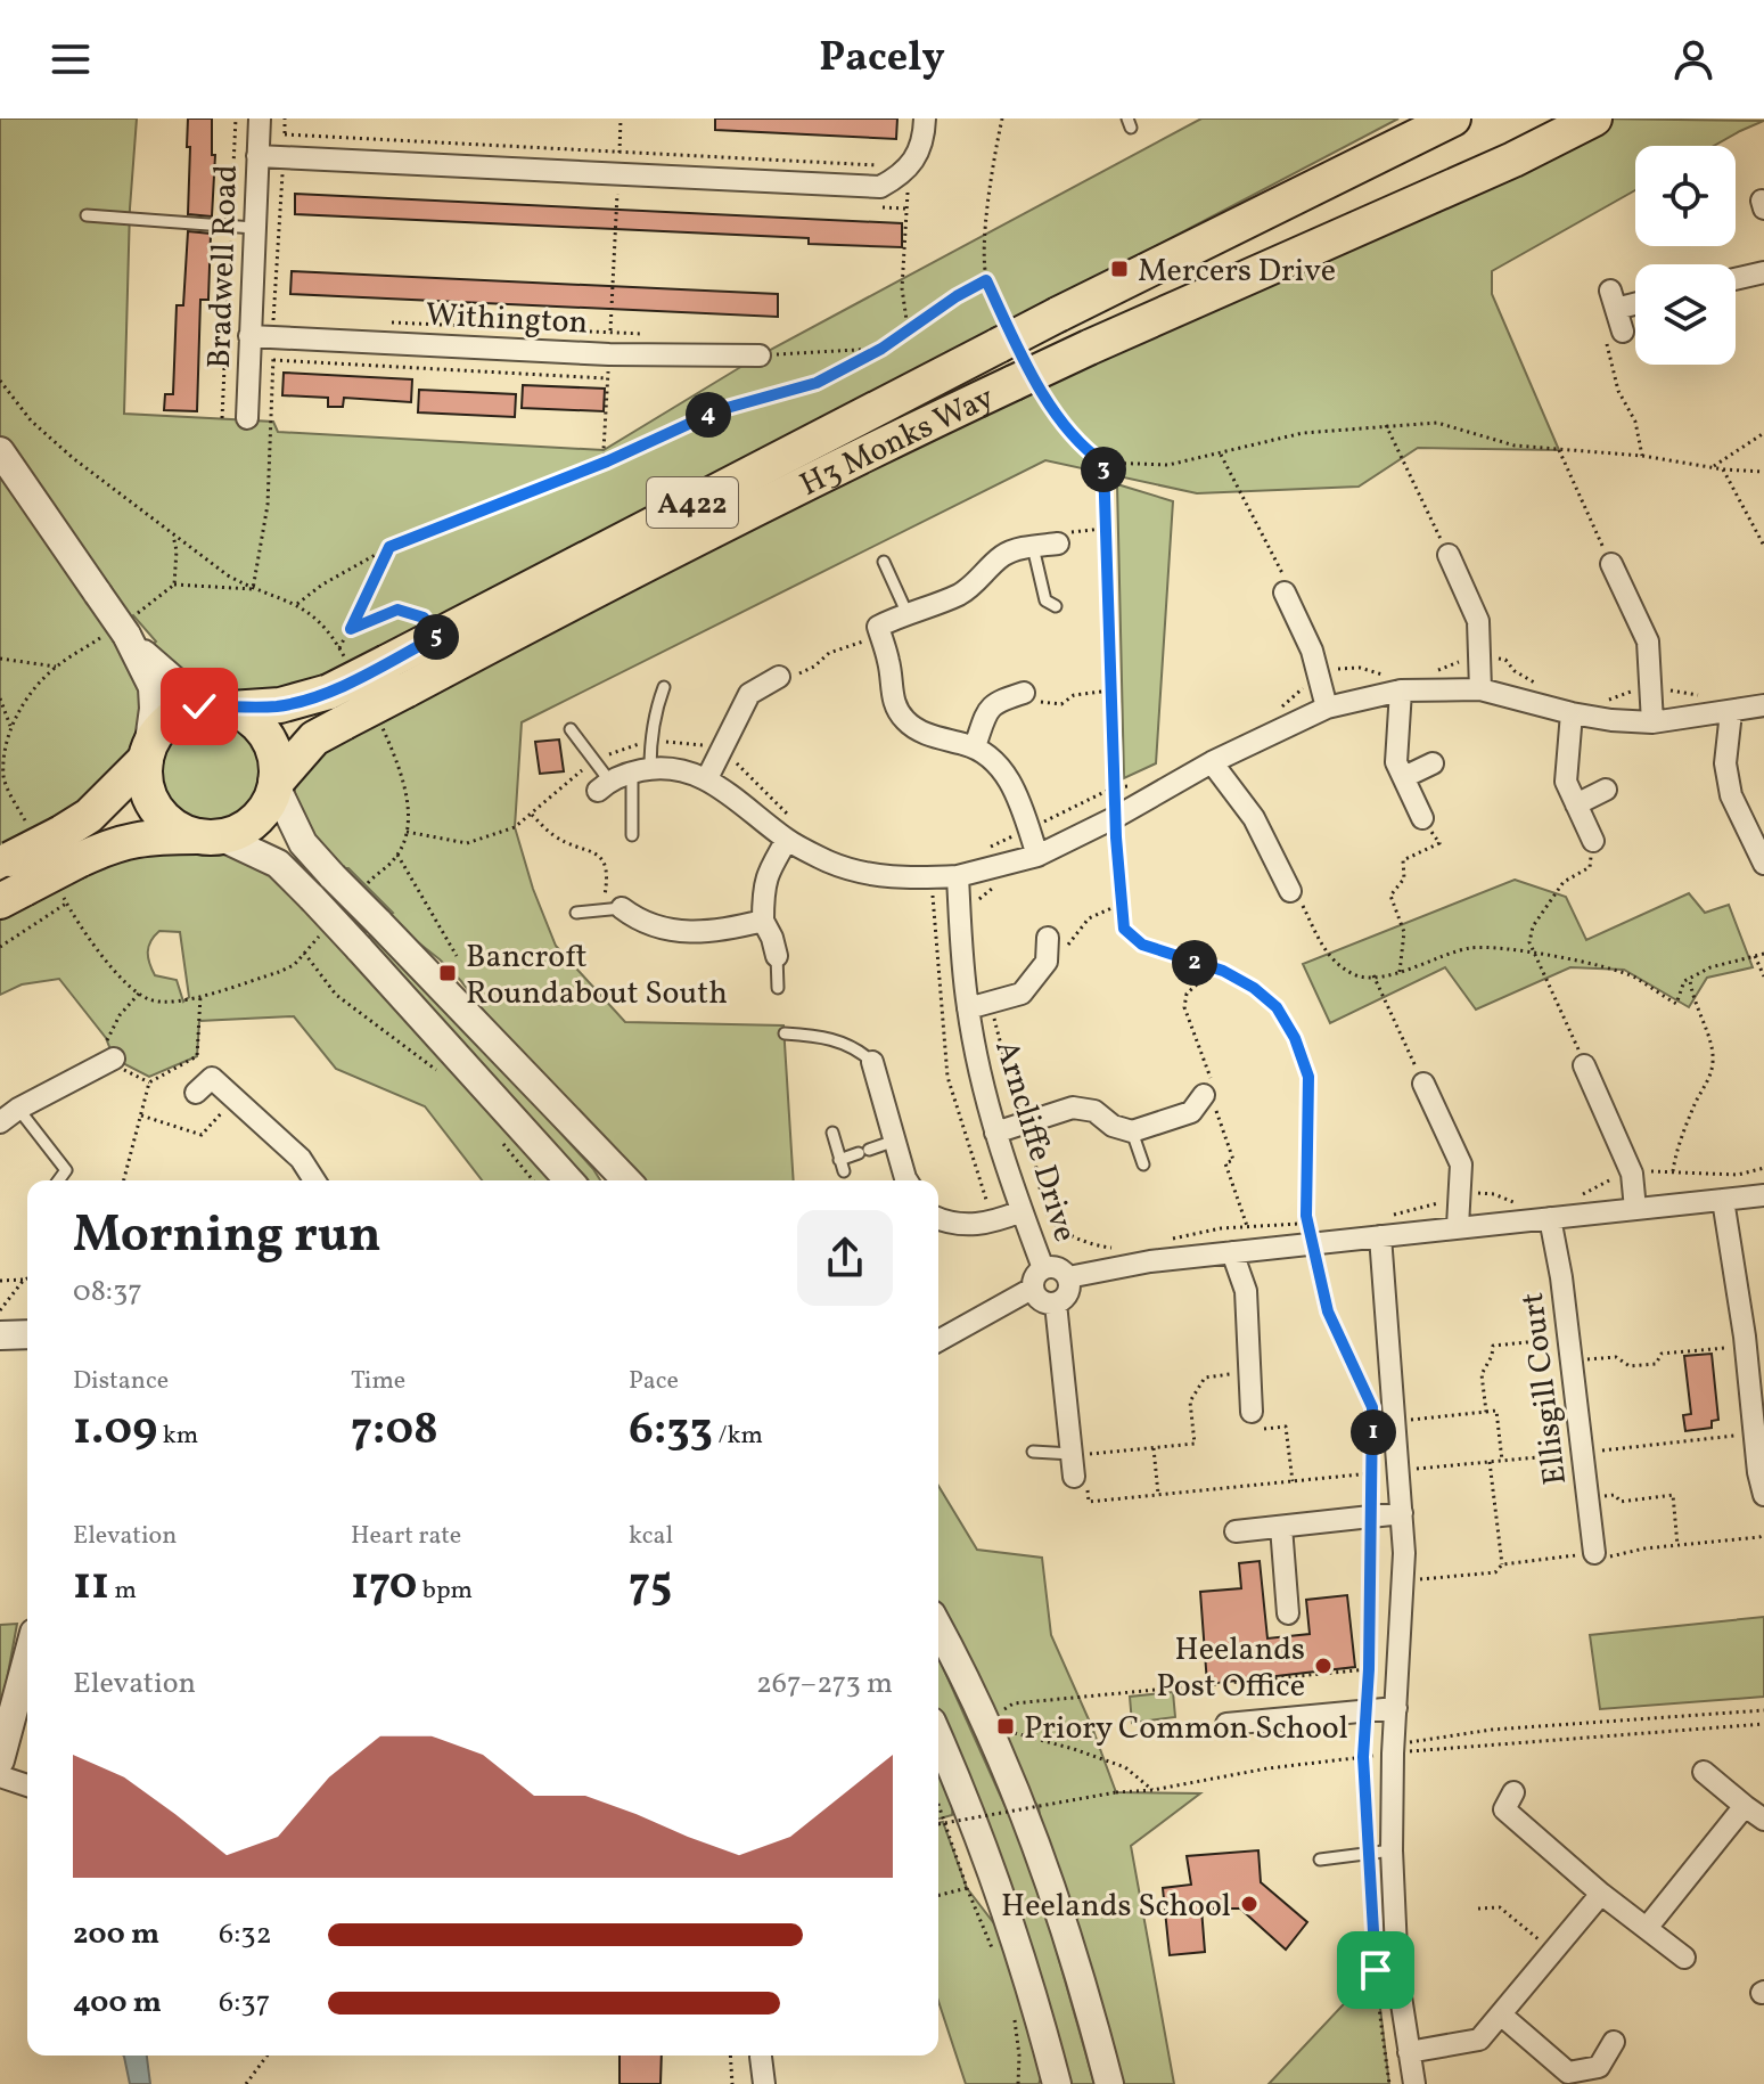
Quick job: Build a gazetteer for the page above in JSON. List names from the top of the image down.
{
  "streets": {
    "main road": ["H3 Monks Way", "A422"],
    "street": [
      "Bradwell Road",
      "Withington",
      "Arncliffe Drive",
      "Ellisgill Court"
    ]
  },
  "crossings": [
    ["Bradwell Road", "Withington"],
    ["H3 Monks Way", "A422"]
  ],
  "places": {
    "transit": ["Mercers Drive", "Bancroft Roundabout South", "Priory Common School"],
    "other": ["Heelands Post Office", "Heelands School"]
  },
  "page": {
    "header": "Pacely",
    "pins": [
      "4",
      "3",
      "5",
      "2",
      "1"
    ],
    "heading": ["Morning run", "08:37"],
    "stats": [
      ["Distance", "1.09 km"],
      ["Time", "7:08"],
      ["Pace", "6:33 /km"],
      ["Elevation", "11 m"],
      ["Heart rate", "170 bpm"],
      ["kcal", "75"]
    ],
    "chart": ["Elevation", "267–273 m"],
    "list": [
      {
        "name": "200 m",
        "note": "6:32"
      },
      {
        "name": "400 m",
        "note": "6:37"
      }
    ]
  }
}
